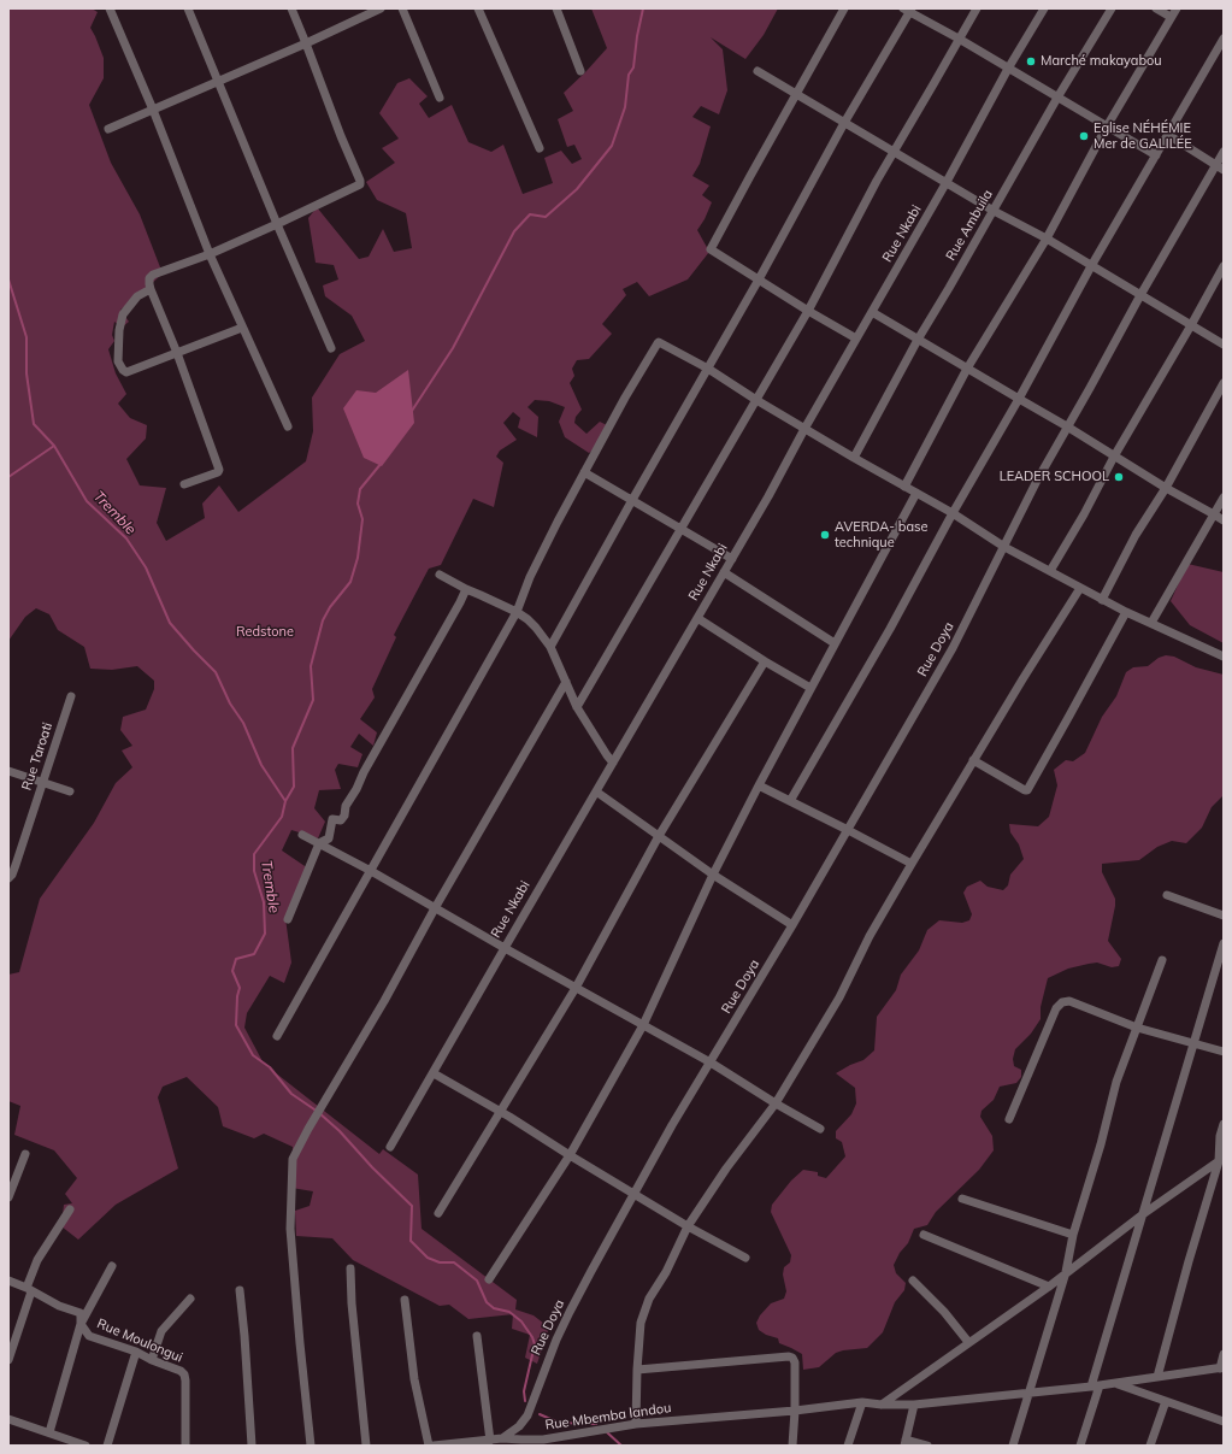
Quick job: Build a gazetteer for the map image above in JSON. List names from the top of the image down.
{
  "streets": {
    "street": [
      "Rue Ambuila",
      "Rue Nkabi",
      "Rue Doya",
      "Rue Taroati",
      "Rue Moulongui",
      "Rue Mbemba landou"
    ]
  },
  "crossings": [
    ["Rue Doya", "Rue Mbemba landou"]
  ],
  "water": ["Tremble"],
  "parks": ["Redstone"],
  "places": [
    "Marché makayabou",
    "Eglise NÉHÉMIE Mer de GALILÉE",
    "LEADER SCHOOL",
    "AVERDA- base technique"
  ]
}
